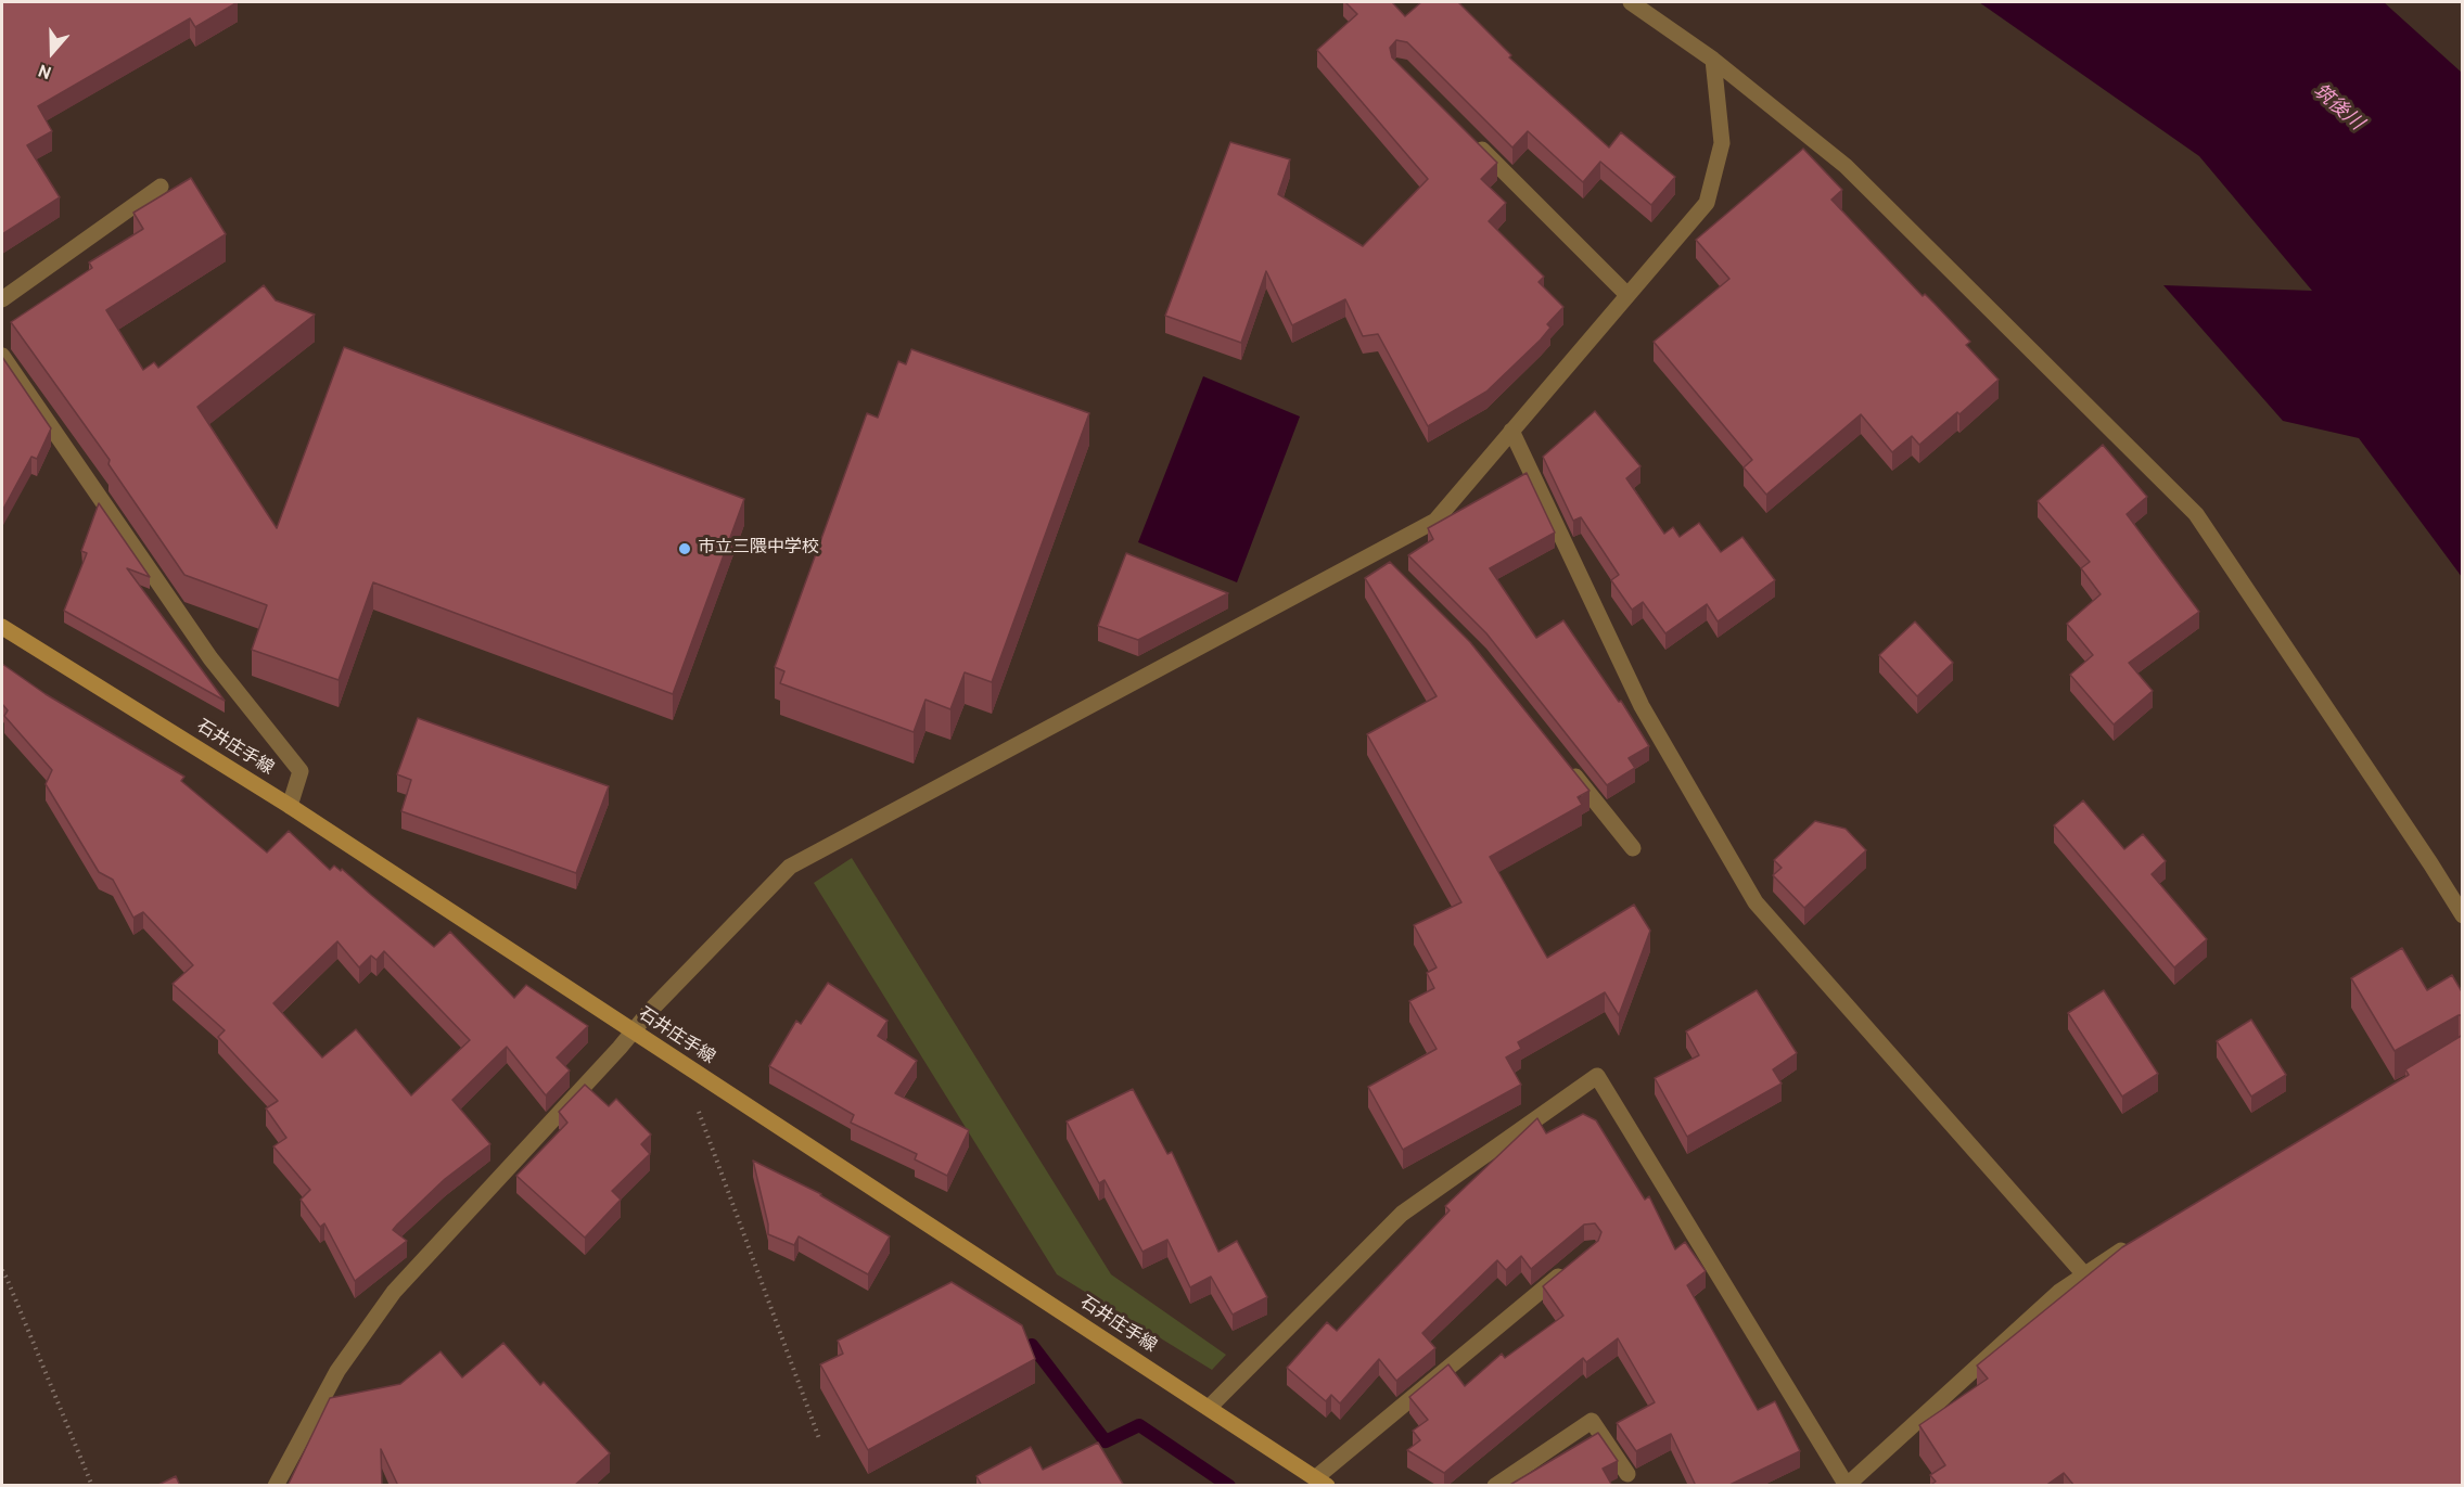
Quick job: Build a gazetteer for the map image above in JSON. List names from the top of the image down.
{
  "streets": {
    "street": ["石井庄手線"]
  },
  "water": ["筑後川"],
  "places": ["市立三隈中学校"],
  "north": "bottom"
}
